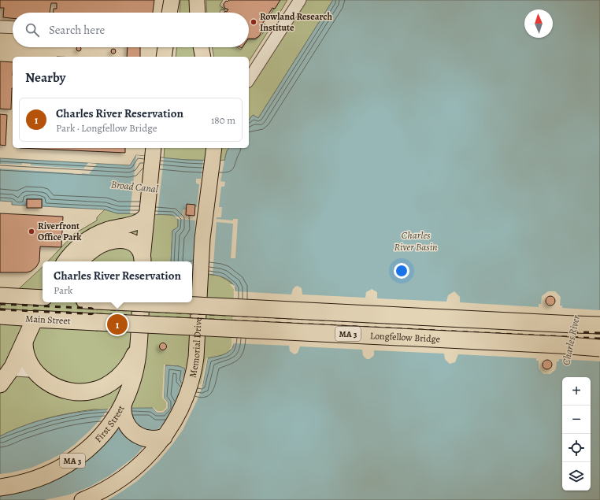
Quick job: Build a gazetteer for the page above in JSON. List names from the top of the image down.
{
  "streets": {
    "highway": [
      "Main Street",
      "MA 3",
      "Longfellow Bridge",
      "First Street"
    ],
    "main road": ["Memorial Drive"]
  },
  "crossings": [
    ["Main Street", "Longfellow Bridge"]
  ],
  "water": ["Broad Canal", "Charles River Basin", "Charles River"],
  "places": ["Rowland Research Institute", "Riverfront Office Park"],
  "north": "top",
  "page": {
    "search": "Search here",
    "heading": "Nearby",
    "list": [
      {
        "mark": "1",
        "name": "Charles River Reservation",
        "note": "Park · Longfellow Bridge",
        "value": "180 m"
      }
    ],
    "popup": ["Charles River Reservation", "Park"],
    "pins": "1",
    "map_buttons": ["+", "−"]
  }
}
